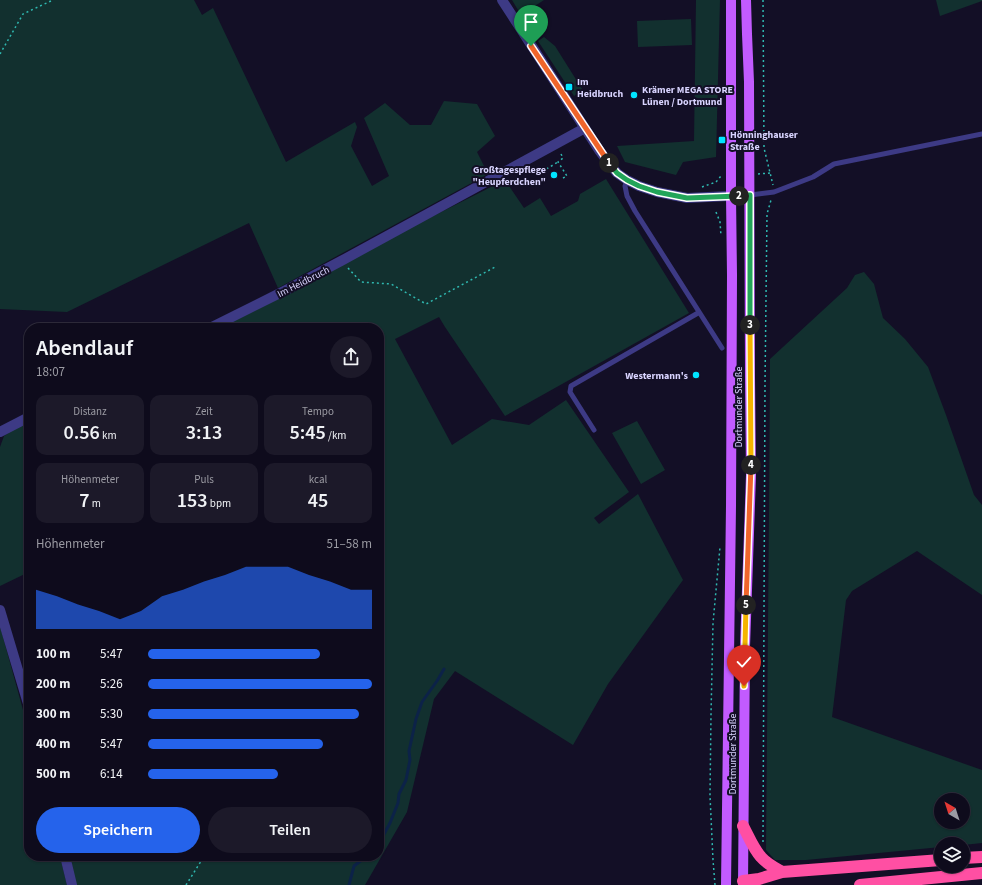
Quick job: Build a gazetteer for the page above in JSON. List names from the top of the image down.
{
  "streets": {
    "main road": ["Dortmunder Straße"],
    "street": ["Im Heidbruch"]
  },
  "places": {
    "transit": ["Im Heidbruch", "Hönninghauser Straße"],
    "other": ["Krämer MEGA STORE Lünen / Dortmund", "Großtagespflege \"Heupferdchen\"", "Westermann's"]
  },
  "north": "top left",
  "page": {
    "pins": [
      "1",
      "2",
      "3",
      "4",
      "5"
    ],
    "heading": ["Abendlauf", "18:07"],
    "stats": [
      ["Distanz", "0.56 km"],
      ["Zeit", "3:13"],
      ["Tempo", "5:45 /km"],
      ["Höhenmeter", "7 m"],
      ["Puls", "153 bpm"],
      ["kcal", "45"]
    ],
    "chart": ["Höhenmeter", "51–58 m"],
    "list": [
      {
        "name": "100 m",
        "note": "5:47"
      },
      {
        "name": "200 m",
        "note": "5:26"
      },
      {
        "name": "300 m",
        "note": "5:30"
      },
      {
        "name": "400 m",
        "note": "5:47"
      },
      {
        "name": "500 m",
        "note": "6:14"
      }
    ],
    "buttons": ["Speichern", "Teilen"]
  }
}
